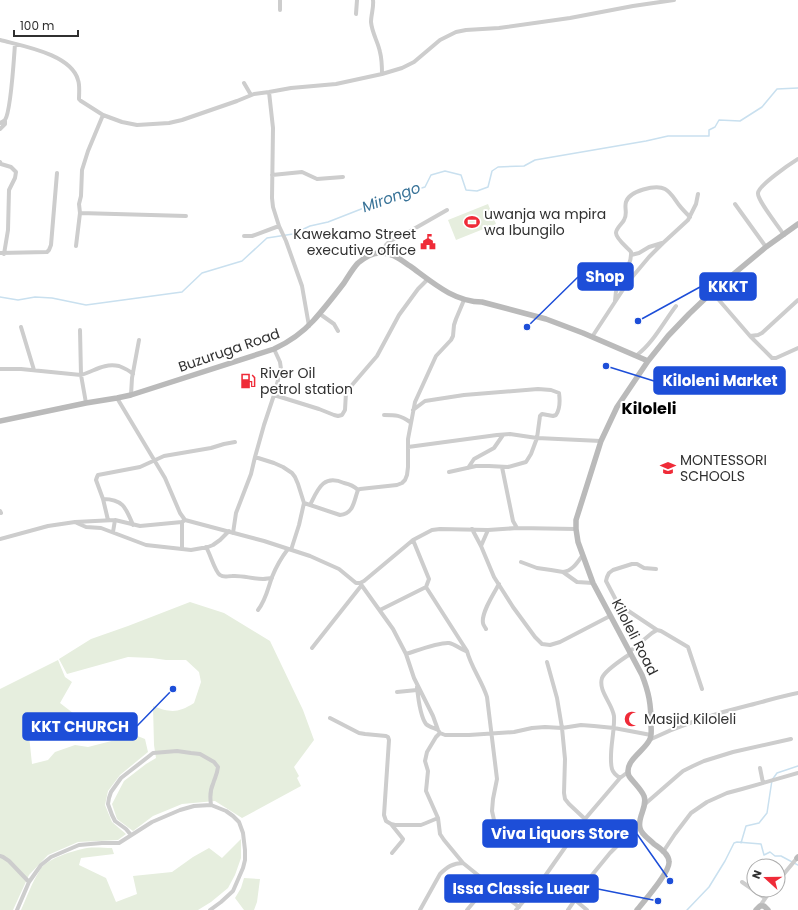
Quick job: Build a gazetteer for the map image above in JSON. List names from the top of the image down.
{
  "streets": {
    "main road": ["Buzuruga Road", "Kiloleli Road"]
  },
  "districts": ["Kiloleli"],
  "water": ["Mirongo"],
  "places": {
    "sports": ["uwanja wa mpira wa Ibungilo"],
    "public building": ["Kawekamo Street executive office"],
    "other": [
      "KKKT",
      "Shop",
      "Kiloleni Market",
      "KKT CHURCH",
      "Viva Liquors Store",
      "Issa Classic Luear"
    ],
    "fuel station": ["River Oil petrol station"],
    "school or university": ["MONTESSORI SCHOOLS"],
    "mosque": ["Masjid Kiloleli"]
  },
  "scale_bar": "100 m",
  "north": "left"
}
